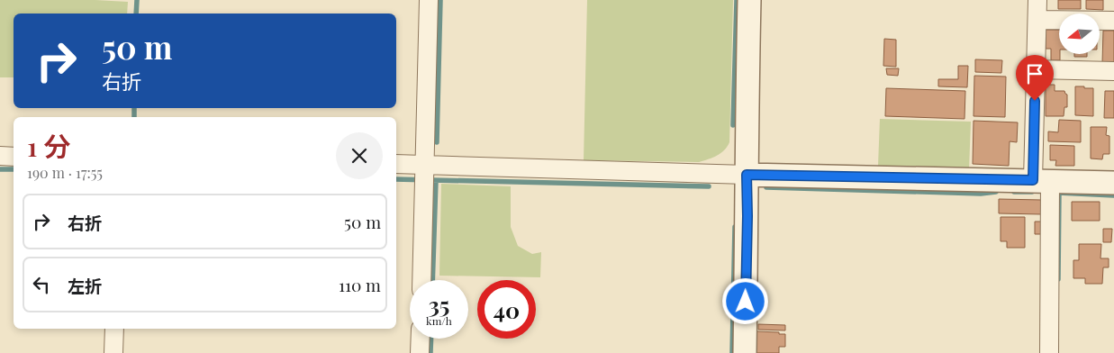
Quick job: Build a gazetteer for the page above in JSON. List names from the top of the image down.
{
  "north": "left",
  "page": {
    "turn": ["50 m", "右折"],
    "heading": ["1 分", "190 m · 17:55"],
    "list": [
      {
        "name": "右折",
        "value": "50 m"
      },
      {
        "name": "左折",
        "value": "110 m"
      }
    ],
    "speed": "35 km/h",
    "limit": "40"
  }
}
